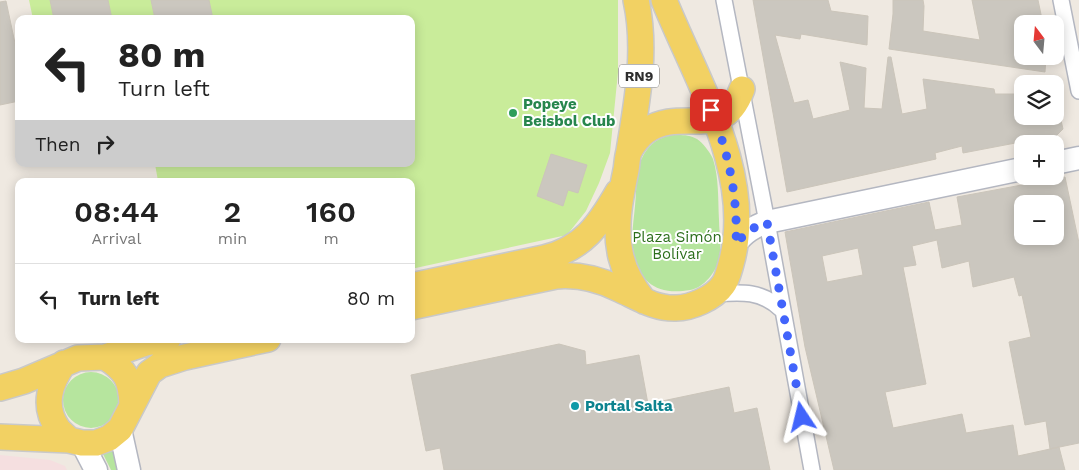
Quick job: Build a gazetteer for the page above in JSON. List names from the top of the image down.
{
  "streets": {
    "main road": ["RN9"]
  },
  "parks": ["Plaza Simón Bolívar"],
  "places": ["Popeye Beisbol Club", "Portal Salta"],
  "north": "top",
  "page": {
    "map_buttons": ["+", "−"],
    "turn": ["80 m", "Turn left"],
    "then": "Then",
    "eta": [
      "08:44",
      "Arrival",
      "2",
      "min",
      "160",
      "m"
    ],
    "list": [
      {
        "name": "Turn left",
        "value": "80 m"
      }
    ]
  }
}
